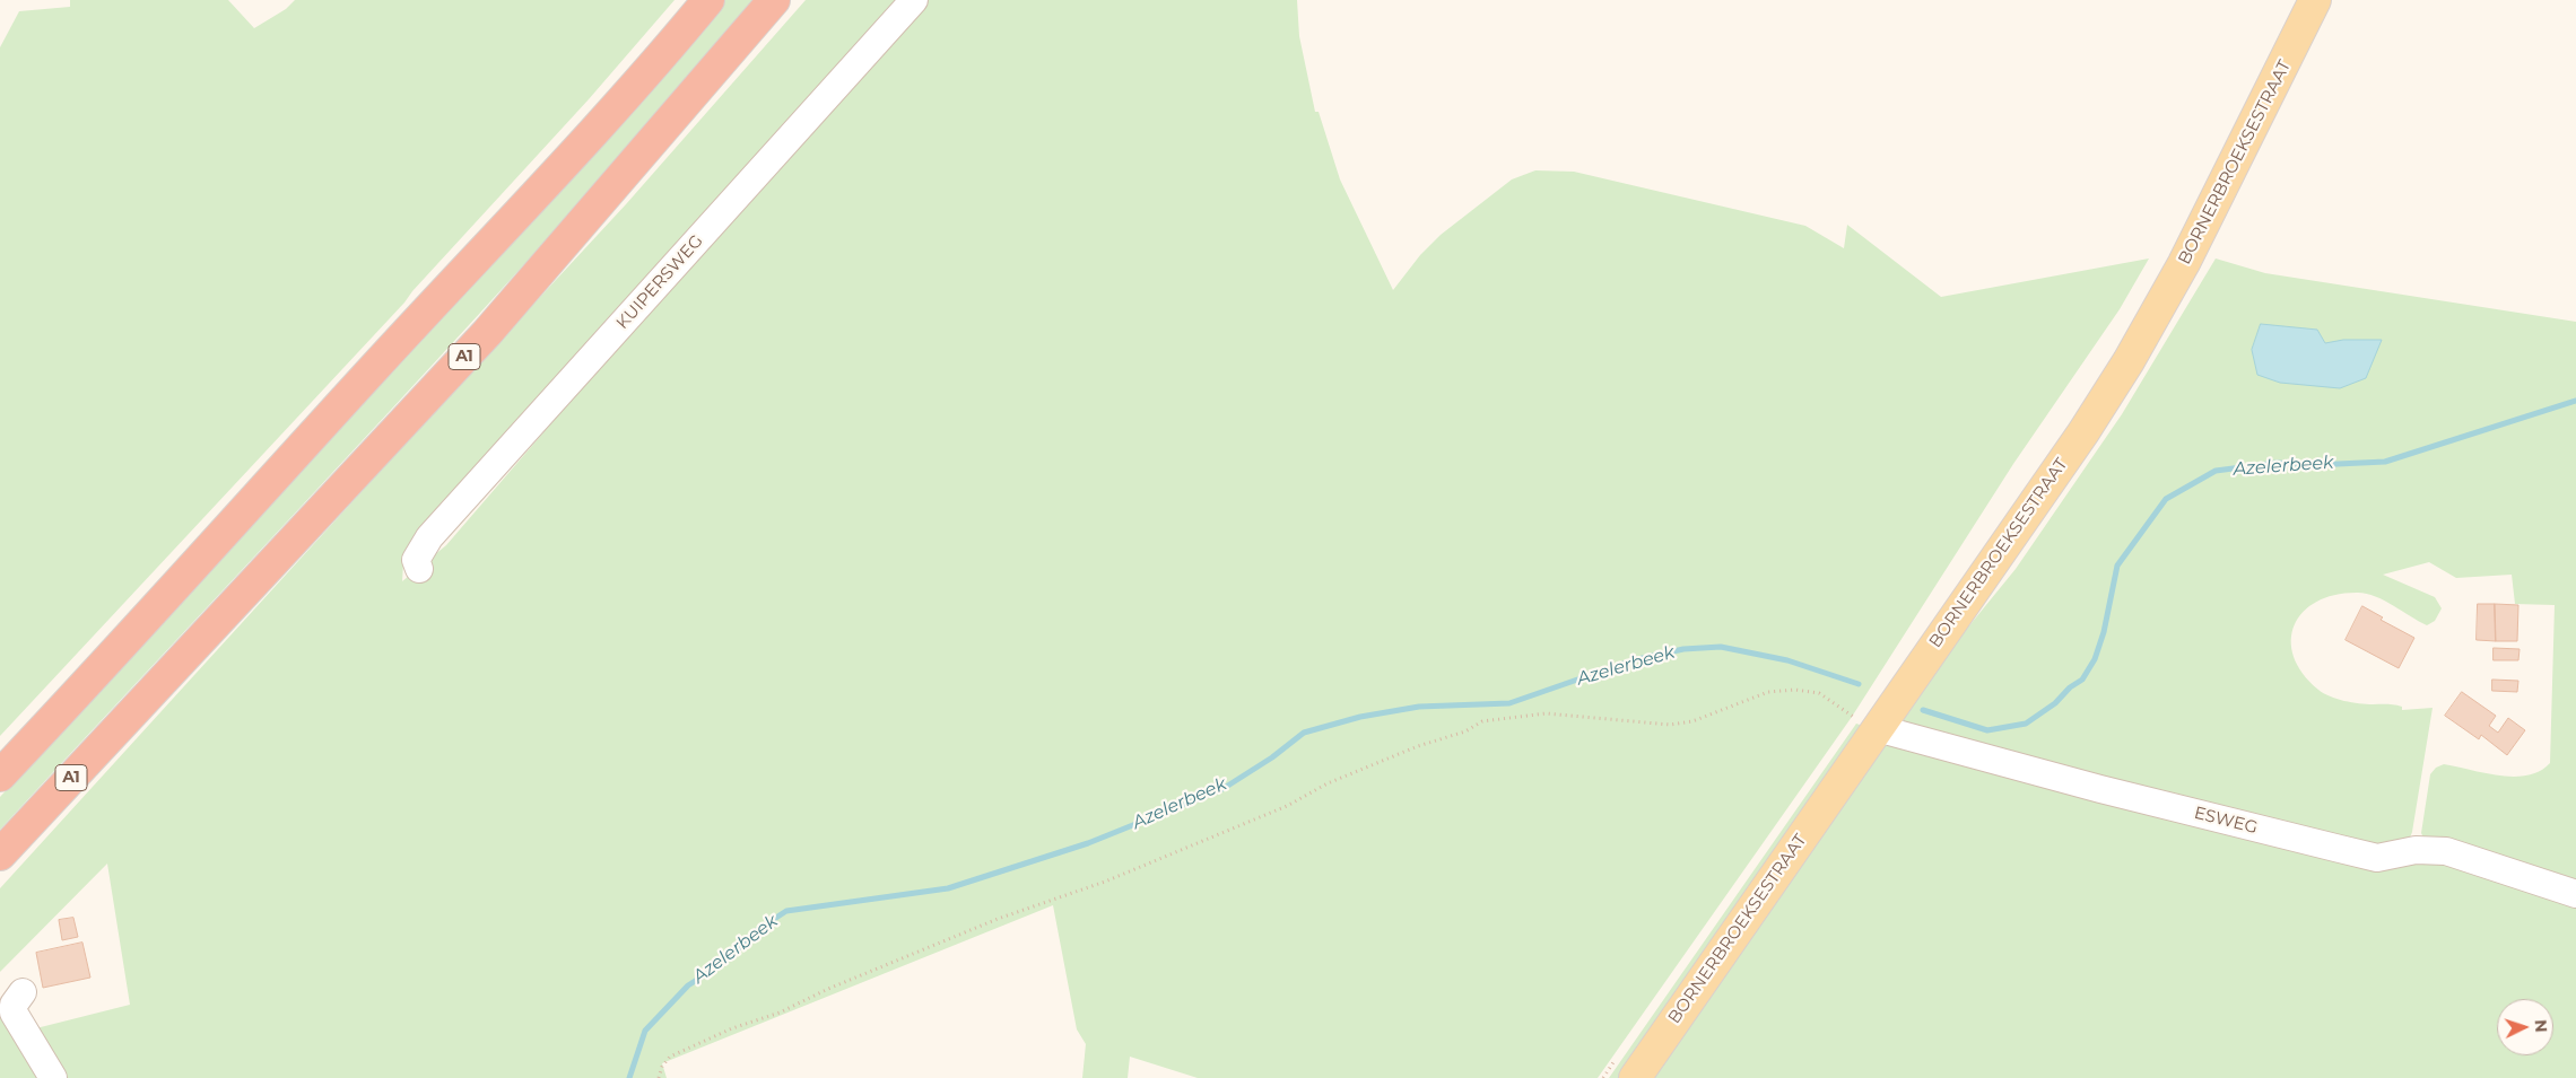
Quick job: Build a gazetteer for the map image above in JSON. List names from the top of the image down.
{
  "streets": {
    "highway": ["A1"],
    "main road": ["BORNERBROEKSESTRAAT"],
    "street": ["KUIPERSWEG", "ESWEG"]
  },
  "crossings": [
    ["BORNERBROEKSESTRAAT", "ESWEG"]
  ],
  "water": ["Azelerbeek"],
  "north": "right"
}
